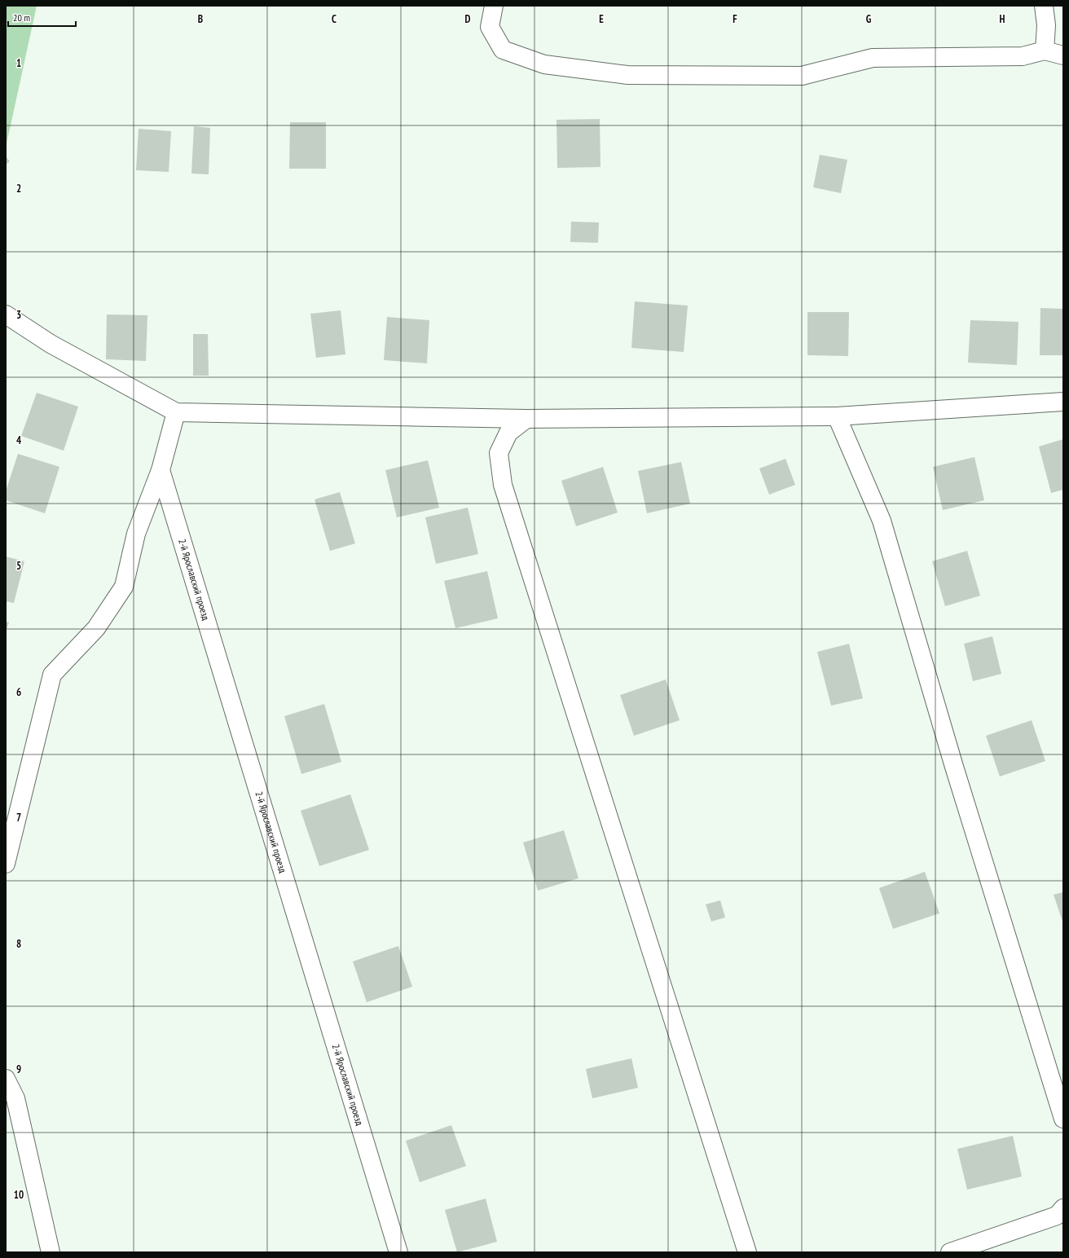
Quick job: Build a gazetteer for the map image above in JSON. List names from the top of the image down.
{
  "streets": {
    "street": ["2-й Ярославский проезд"]
  },
  "scale_bar": "20 m",
  "grid": {
    "columns": [
      "B",
      "C",
      "D",
      "E",
      "F",
      "G",
      "H"
    ],
    "rows": [
      "1",
      "2",
      "3",
      "4",
      "5",
      "6",
      "7",
      "8",
      "9",
      "10"
    ]
  }
}
